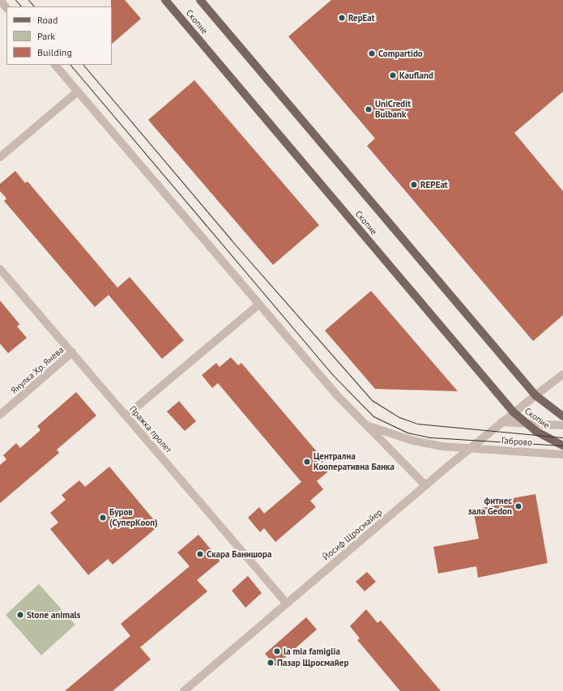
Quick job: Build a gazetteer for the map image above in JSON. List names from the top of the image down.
{
  "streets": {
    "main road": ["Скопие"],
    "street": [
      "Янулка Хр. Янева",
      "Пражка пролет",
      "Габрово",
      "Йосиф Щросмайер"
    ]
  },
  "crossings": [
    ["Скопие", "Габрово"],
    ["Скопие", "Йосиф Щросмайер"],
    ["Янулка Хр. Янева", "Пражка пролет"],
    ["Пражка пролет", "Йосиф Щросмайер"],
    ["Габрово", "Йосиф Щросмайер"]
  ],
  "places": [
    "RepEat",
    "Compartido",
    "Kaufland",
    "UniCredit Bulbank",
    "REPEat",
    "Централна Кооперативна Банка",
    "фитнес зала Gedon",
    "Буров (СуперКооп)",
    "Скара Банишора",
    "Stone animals",
    "la mia famiglia",
    "Пазар Щросмайер"
  ],
  "legend": ["Road", "Park", "Building"]
}
